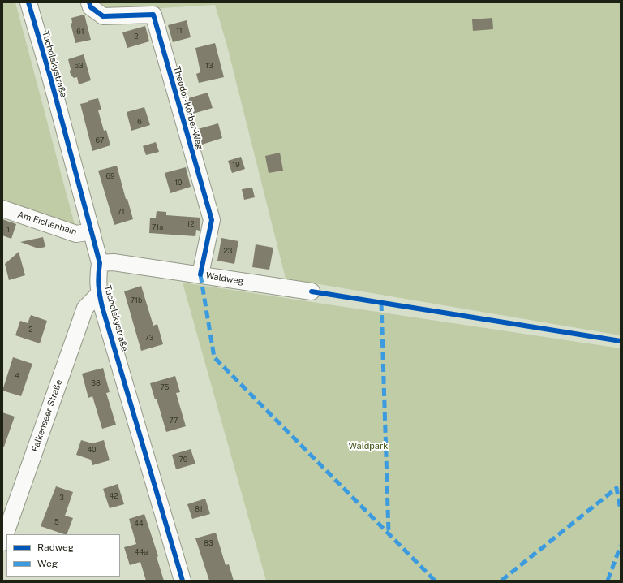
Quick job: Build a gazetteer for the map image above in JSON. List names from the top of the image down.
{
  "streets": {
    "street": [
      "Tucholskystraße",
      "Theodor-Körber-Weg",
      "Am Eichenhain",
      "Waldweg",
      "Falkenseer Straße"
    ]
  },
  "crossings": [
    ["Tucholskystraße", "Am Eichenhain"],
    ["Tucholskystraße", "Waldweg"],
    ["Tucholskystraße", "Falkenseer Straße"],
    ["Theodor-Körber-Weg", "Waldweg"]
  ],
  "parks": ["Waldpark"],
  "house_numbers": [
    "11",
    "61",
    "2",
    "63",
    "13",
    "6",
    "67",
    "19",
    "69",
    "10",
    "71",
    "12",
    "71a",
    "1",
    "23",
    "71b",
    "2",
    "73",
    "4",
    "38",
    "75",
    "77",
    "40",
    "79",
    "42",
    "3",
    "81",
    "5",
    "44",
    "83",
    "44a"
  ],
  "legend": ["Radweg", "Weg"]
}
